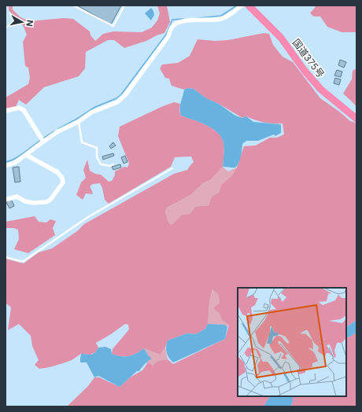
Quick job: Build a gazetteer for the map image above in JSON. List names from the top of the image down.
{
  "streets": {
    "highway": ["国道375号"]
  },
  "north": "right"
}
